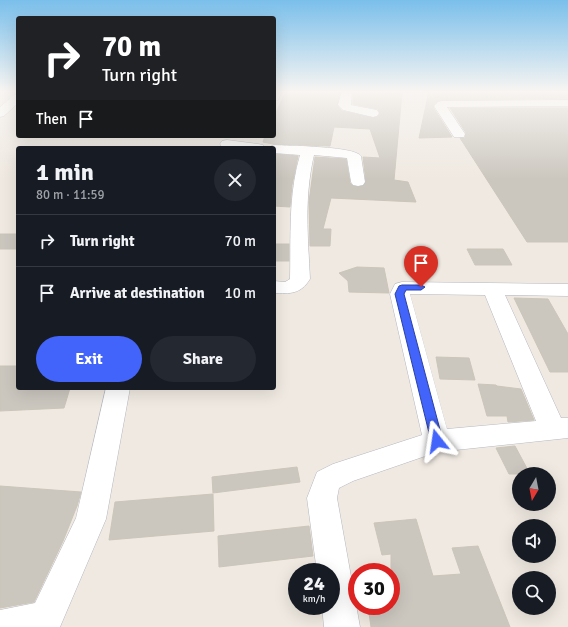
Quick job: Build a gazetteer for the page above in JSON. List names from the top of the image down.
{
  "north": "bottom",
  "page": {
    "turn": ["70 m", "Turn right"],
    "then": "Then",
    "heading": ["1 min", "80 m · 11:59"],
    "list": [
      {
        "name": "Turn right",
        "value": "70 m"
      },
      {
        "name": "Arrive at destination",
        "value": "10 m"
      }
    ],
    "buttons": ["Exit", "Share"],
    "speed": "24 km/h",
    "limit": "30"
  }
}
